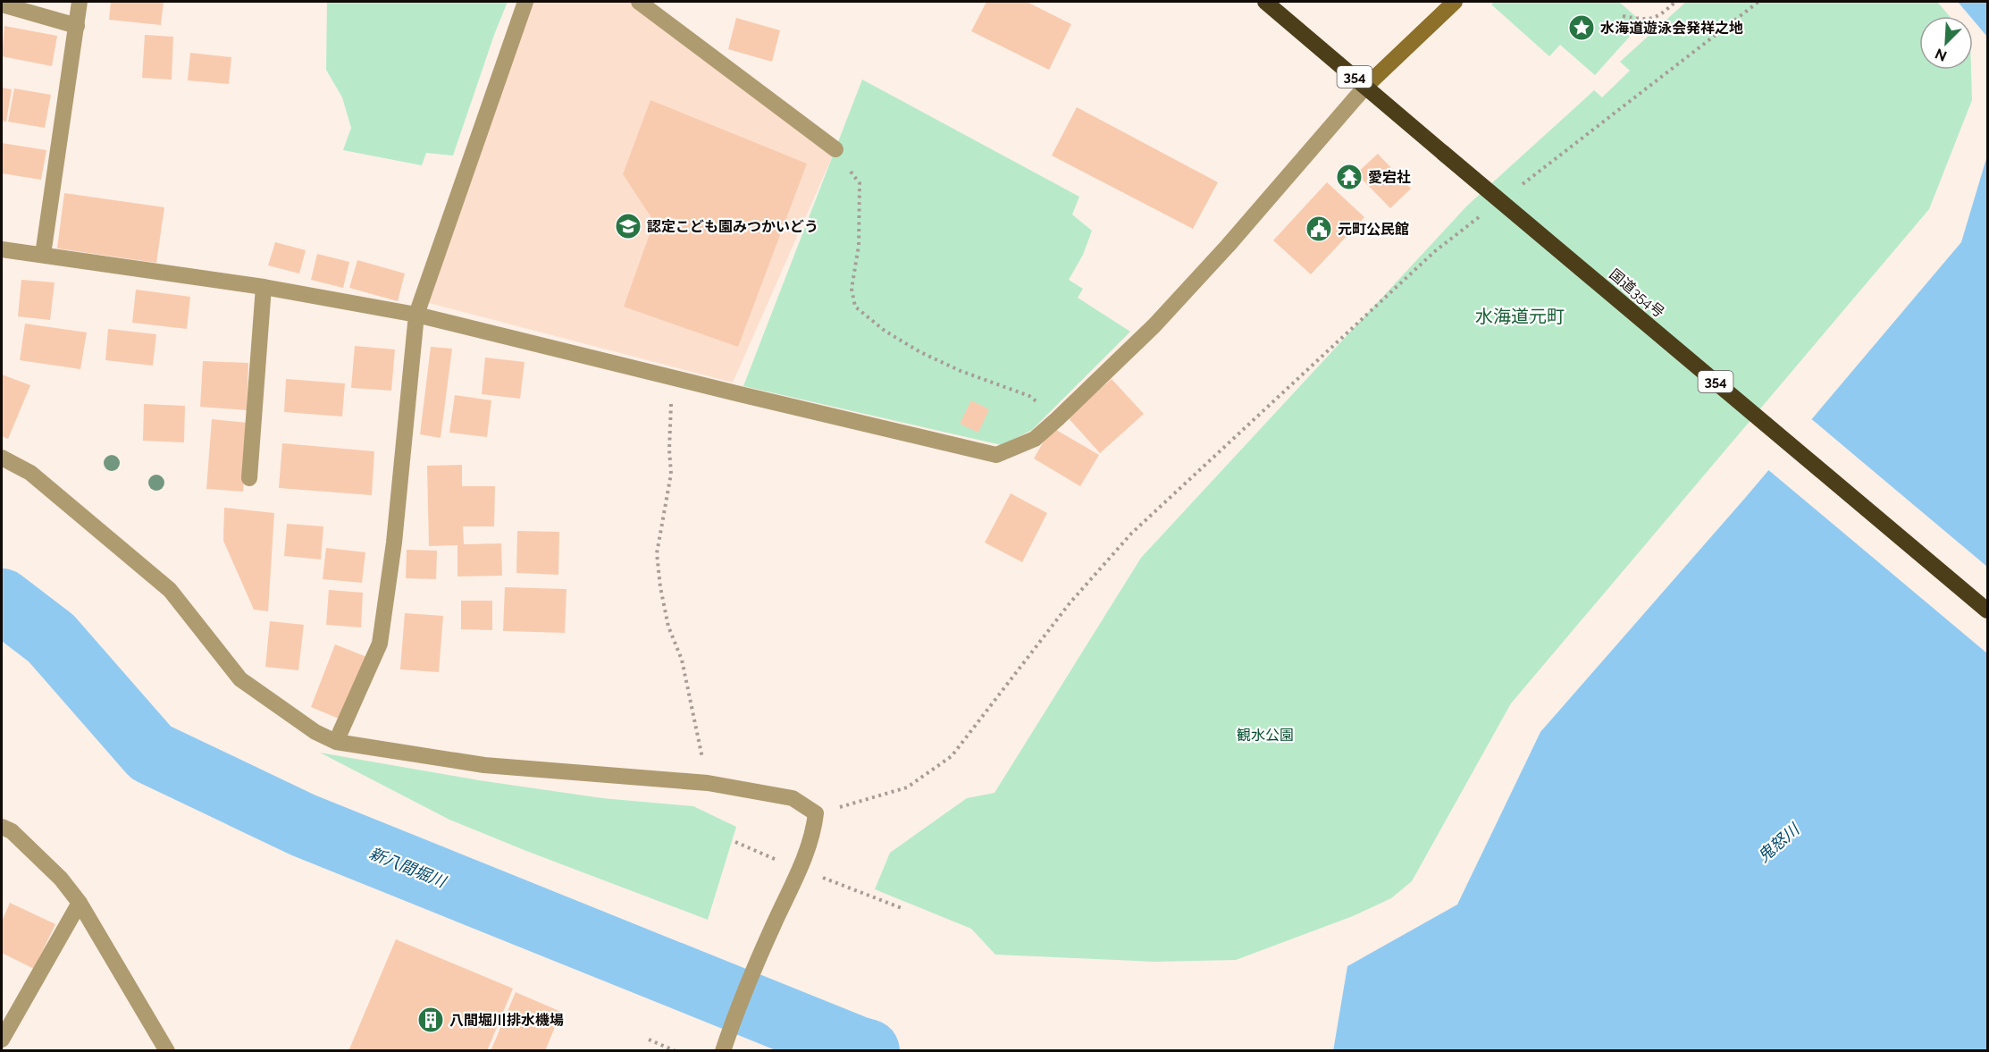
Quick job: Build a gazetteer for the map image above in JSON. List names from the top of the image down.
{
  "streets": {
    "highway": ["354", "国道354号"]
  },
  "districts": ["水海道元町"],
  "water": ["鬼怒川", "新八間堀川"],
  "parks": ["観水公園"],
  "places": {
    "place": ["水海道遊泳会発祥之地"],
    "temple": ["愛宕社"],
    "school or university": ["認定こども園みつかいどう"],
    "public building": ["元町公民館"],
    "building": ["八間堀川排水機場"]
  },
  "north": "bottom left"
}
